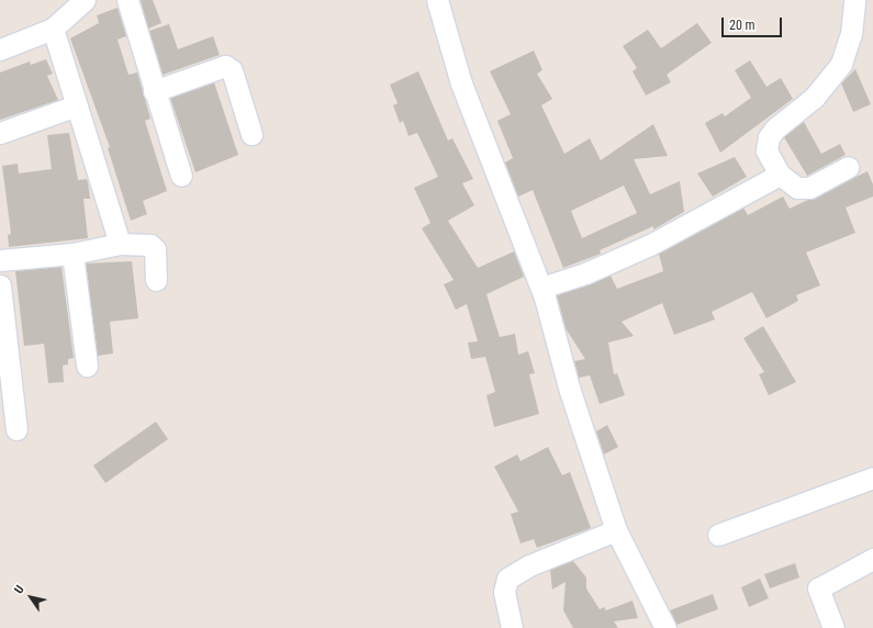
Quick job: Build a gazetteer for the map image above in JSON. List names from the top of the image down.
{
  "scale_bar": "20 m",
  "north": "top left"
}
